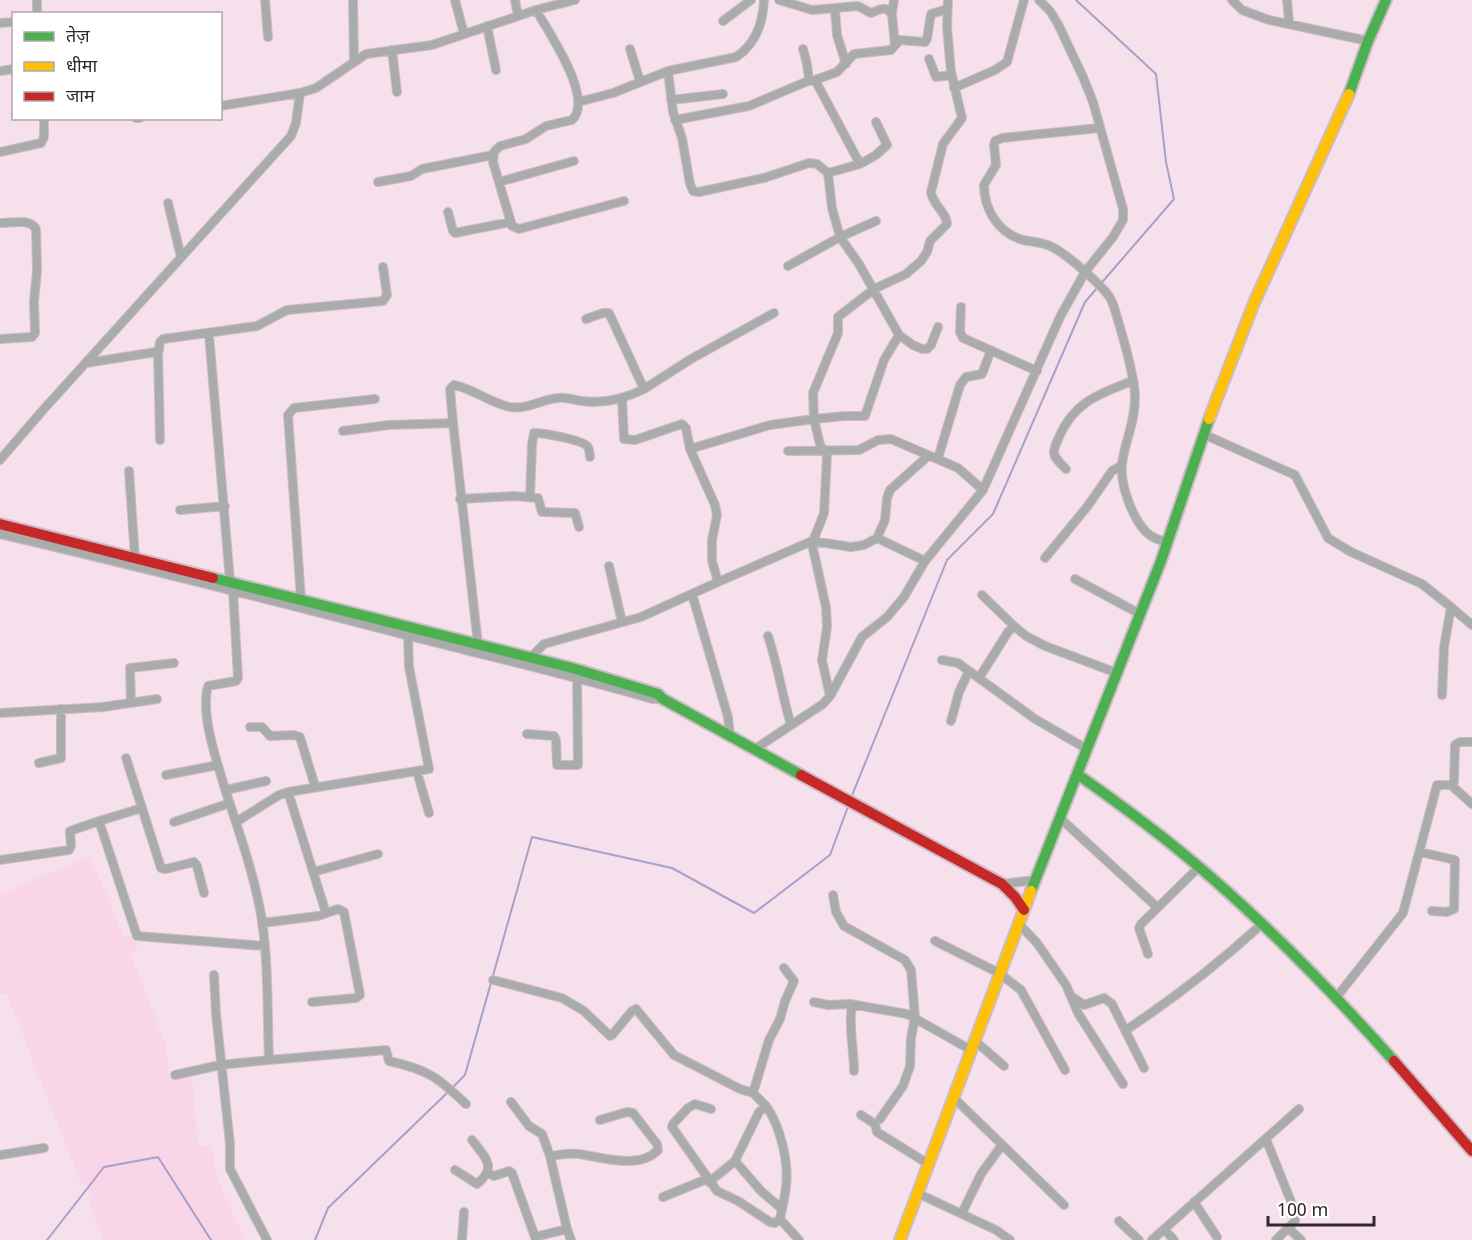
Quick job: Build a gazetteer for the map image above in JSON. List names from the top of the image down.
{
  "legend": ["तेज़", "धीमा", "जाम"],
  "scale_bar": "100 m"
}
